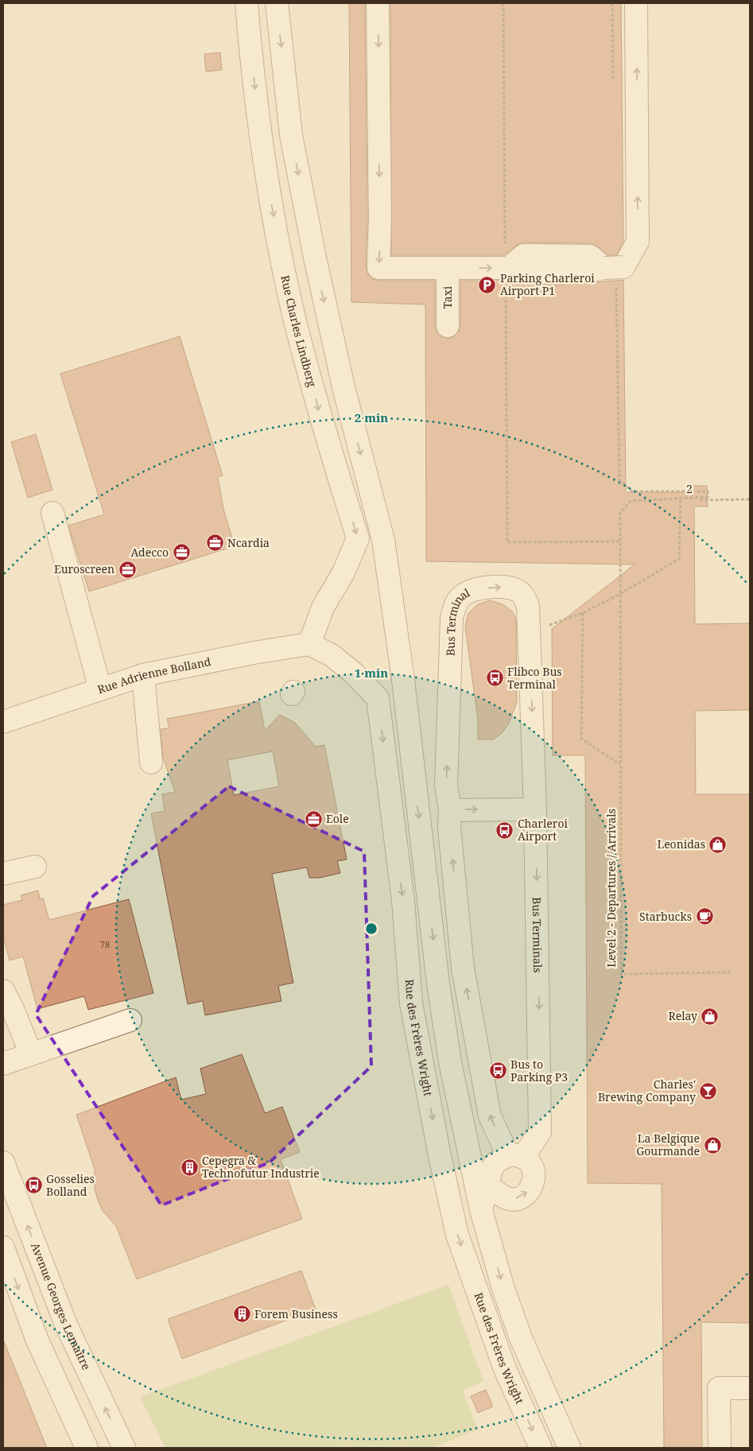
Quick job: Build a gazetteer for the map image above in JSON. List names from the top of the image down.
{
  "streets": {
    "street": [
      "Taxi",
      "Rue Charles Lindberg",
      "Bus Terminal",
      "Rue Adrienne Bolland",
      "Bus Terminals",
      "Rue des Frères Wright",
      "Avenue Georges Lemaître"
    ],
    "path": ["2", "Level 2 - Departures / Arrivals"]
  },
  "crossings": [
    ["Rue Charles Lindberg", "Rue Adrienne Bolland"],
    ["Rue Charles Lindberg", "Rue des Frères Wright"],
    ["Bus Terminal", "Bus Terminals"],
    ["Rue Adrienne Bolland", "Rue des Frères Wright"]
  ],
  "places": {
    "parking": ["Parking Charleroi Airport P1"],
    "office": [
      "Ncardia",
      "Adecco",
      "Euroscreen",
      "Eole"
    ],
    "bus stop": [
      "Flibco Bus Terminal",
      "Charleroi Airport",
      "Bus to Parking P3",
      "Gosselies Bolland"
    ],
    "shop": ["Leonidas", "Relay", "La Belgique Gourmande"],
    "cafe": ["Starbucks"],
    "bar": ["Charles' Brewing Company"],
    "building": ["Cepegra & Technofutur Industrie", "Forem Business"]
  },
  "house_numbers": ["78"],
  "rings": ["2 min", "1 min"]
}
